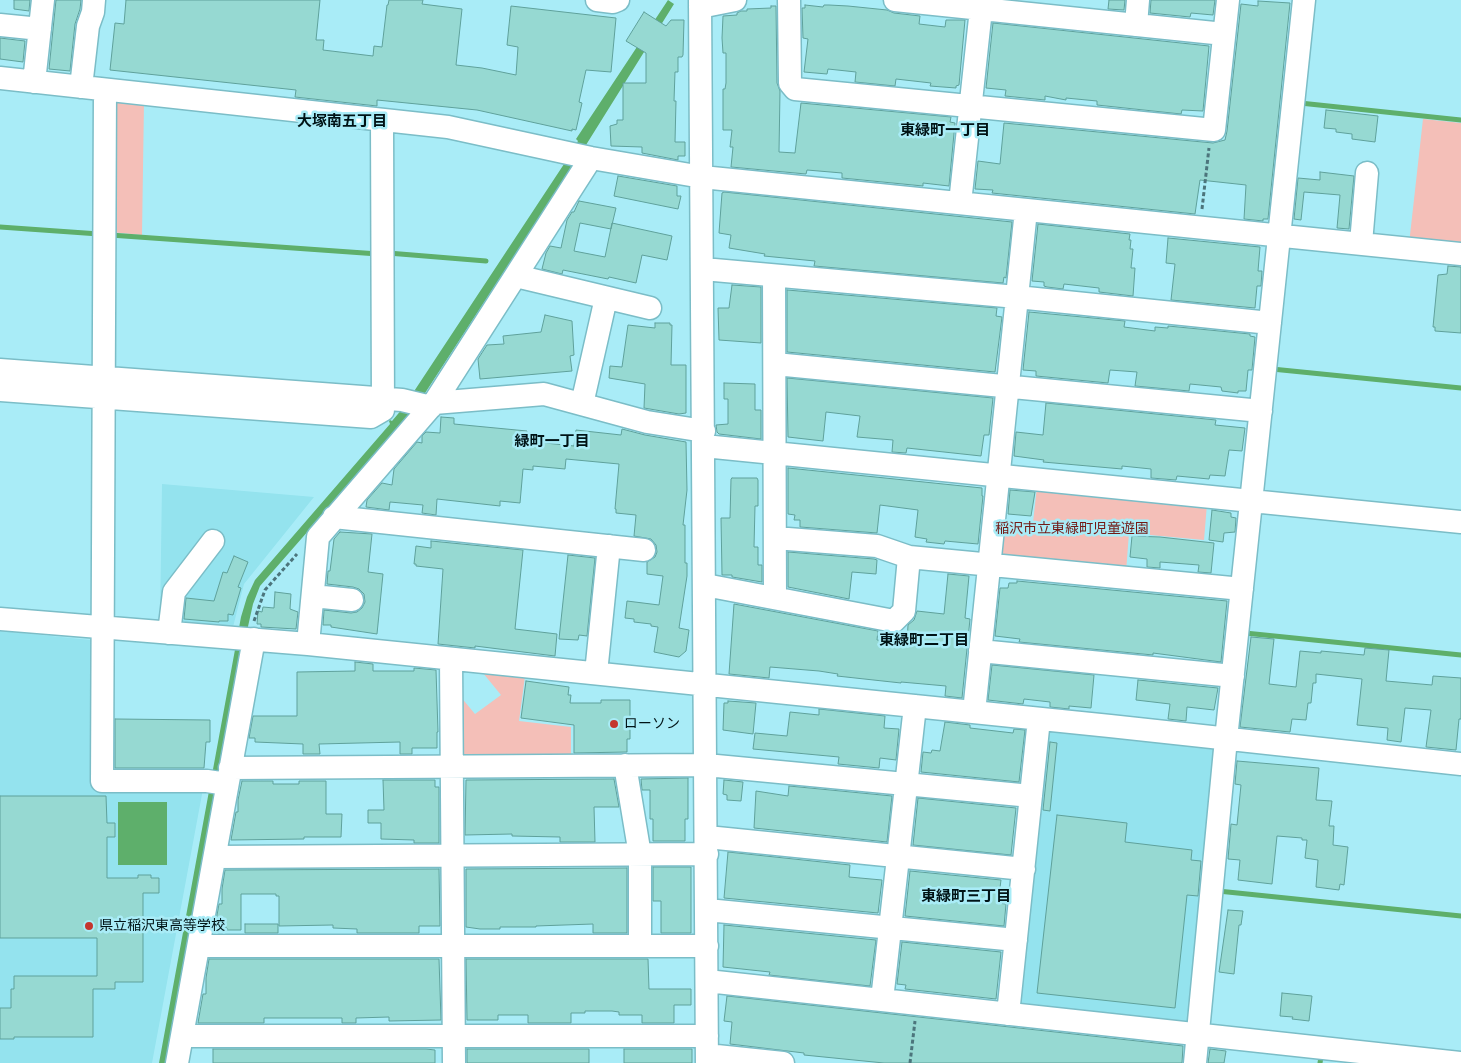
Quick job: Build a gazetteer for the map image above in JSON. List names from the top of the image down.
{
  "districts": [
    "大塚南五丁目",
    "東緑町一丁目",
    "緑町一丁目",
    "東緑町二丁目",
    "東緑町三丁目"
  ],
  "parks": ["稲沢市立東緑町児童遊園"],
  "places": ["ローソン", "県立稲沢東高等学校"]
}
